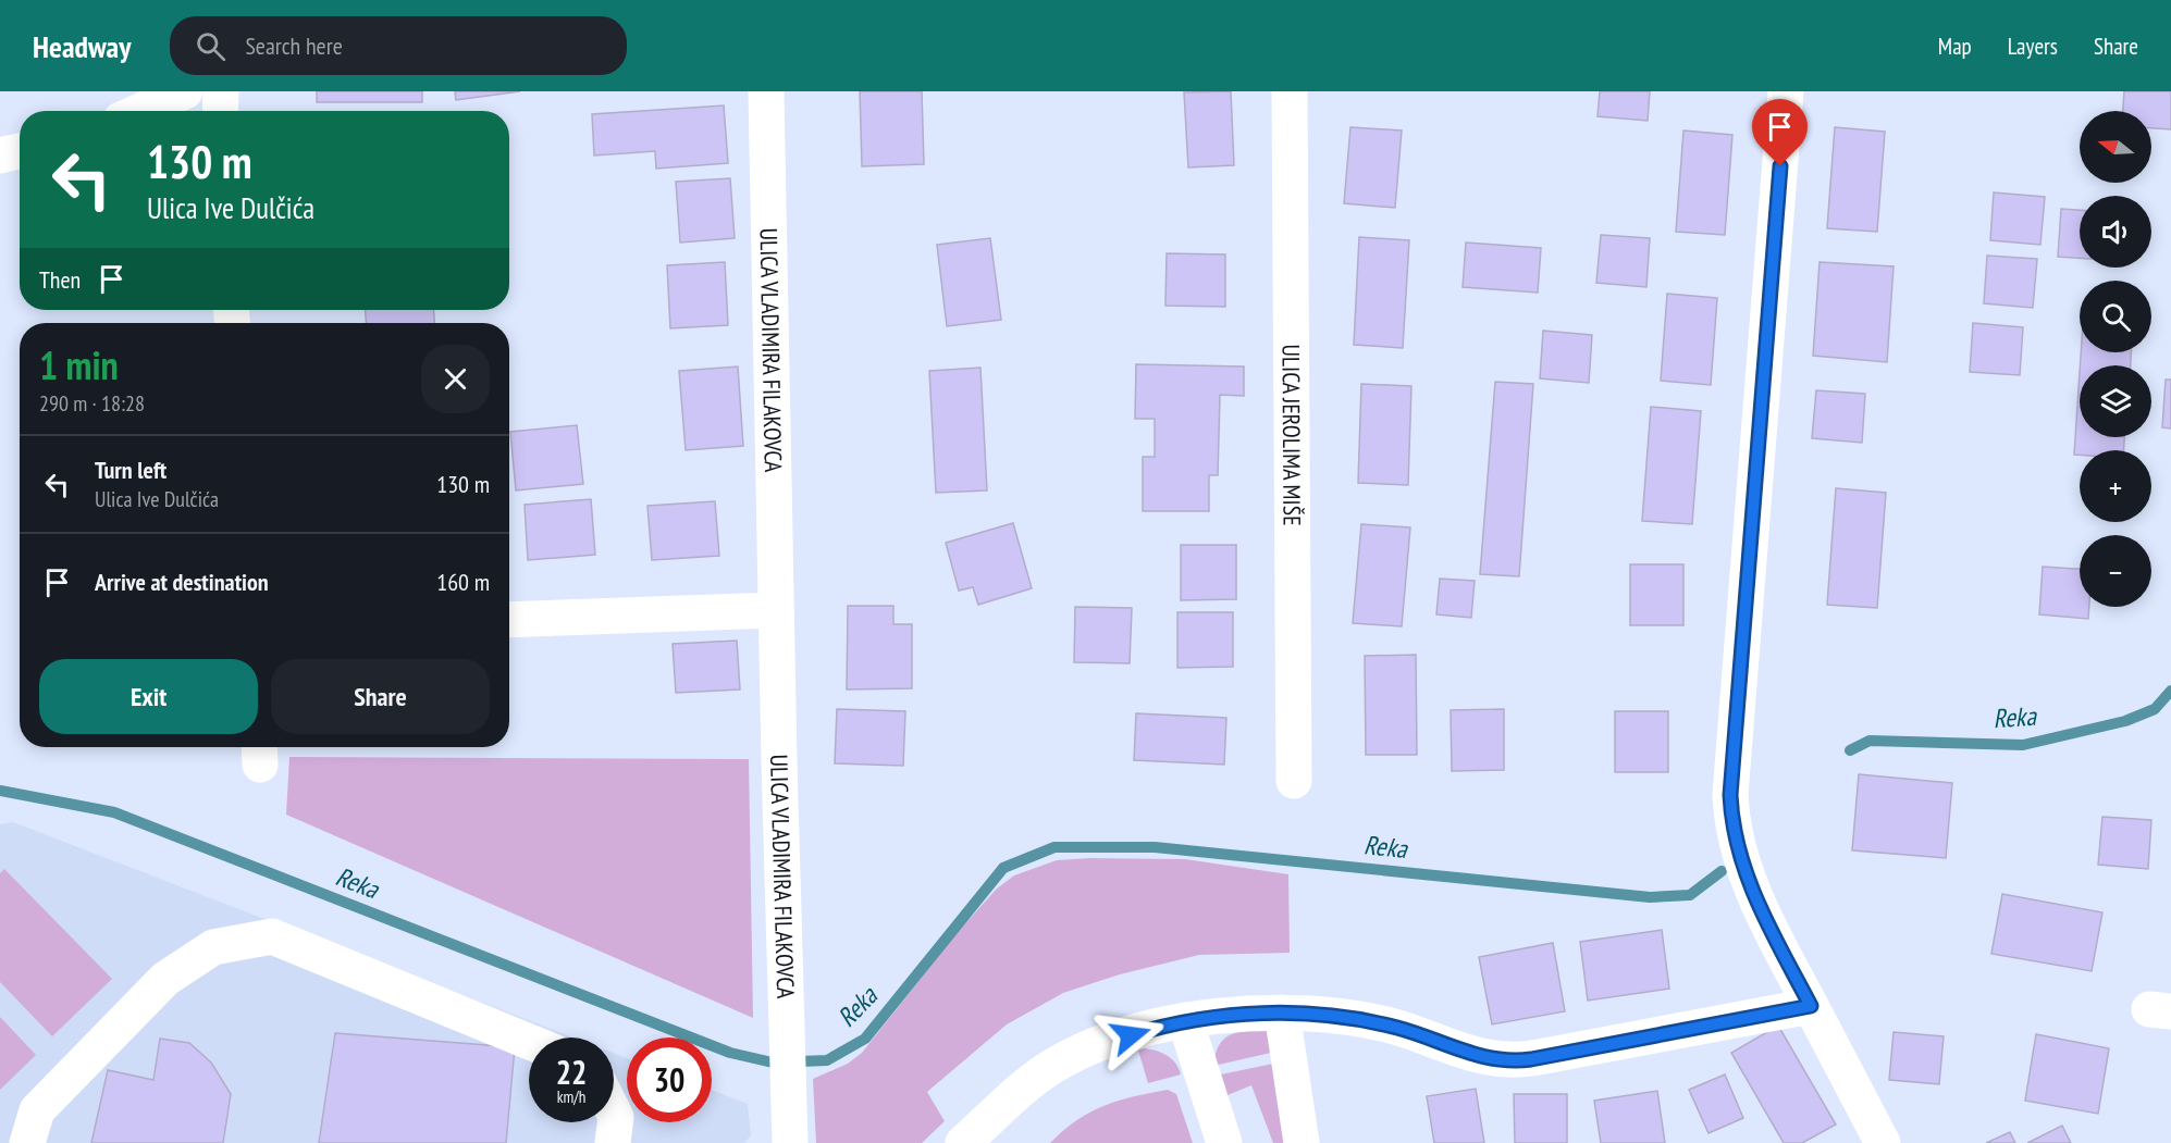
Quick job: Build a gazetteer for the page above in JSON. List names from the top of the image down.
{
  "streets": {
    "street": ["ULICA VLADIMIRA FILAKOVCA", "ULICA JEROLIMA MIŠE"]
  },
  "water": ["Reka"],
  "north": "left",
  "page": {
    "header": "Headway",
    "search": "Search here",
    "nav": ["Map", "Layers", "Share"],
    "map_buttons": ["+", "−"],
    "turn": ["130 m", "Ulica Ive Dulčića"],
    "then": "Then",
    "heading": ["1 min", "290 m · 18:28"],
    "list": [
      {
        "name": "Turn left",
        "note": "Ulica Ive Dulčića",
        "value": "130 m"
      },
      {
        "name": "Arrive at destination",
        "value": "160 m"
      }
    ],
    "buttons": ["Exit", "Share"],
    "speed": "22 km/h",
    "limit": "30"
  }
}
